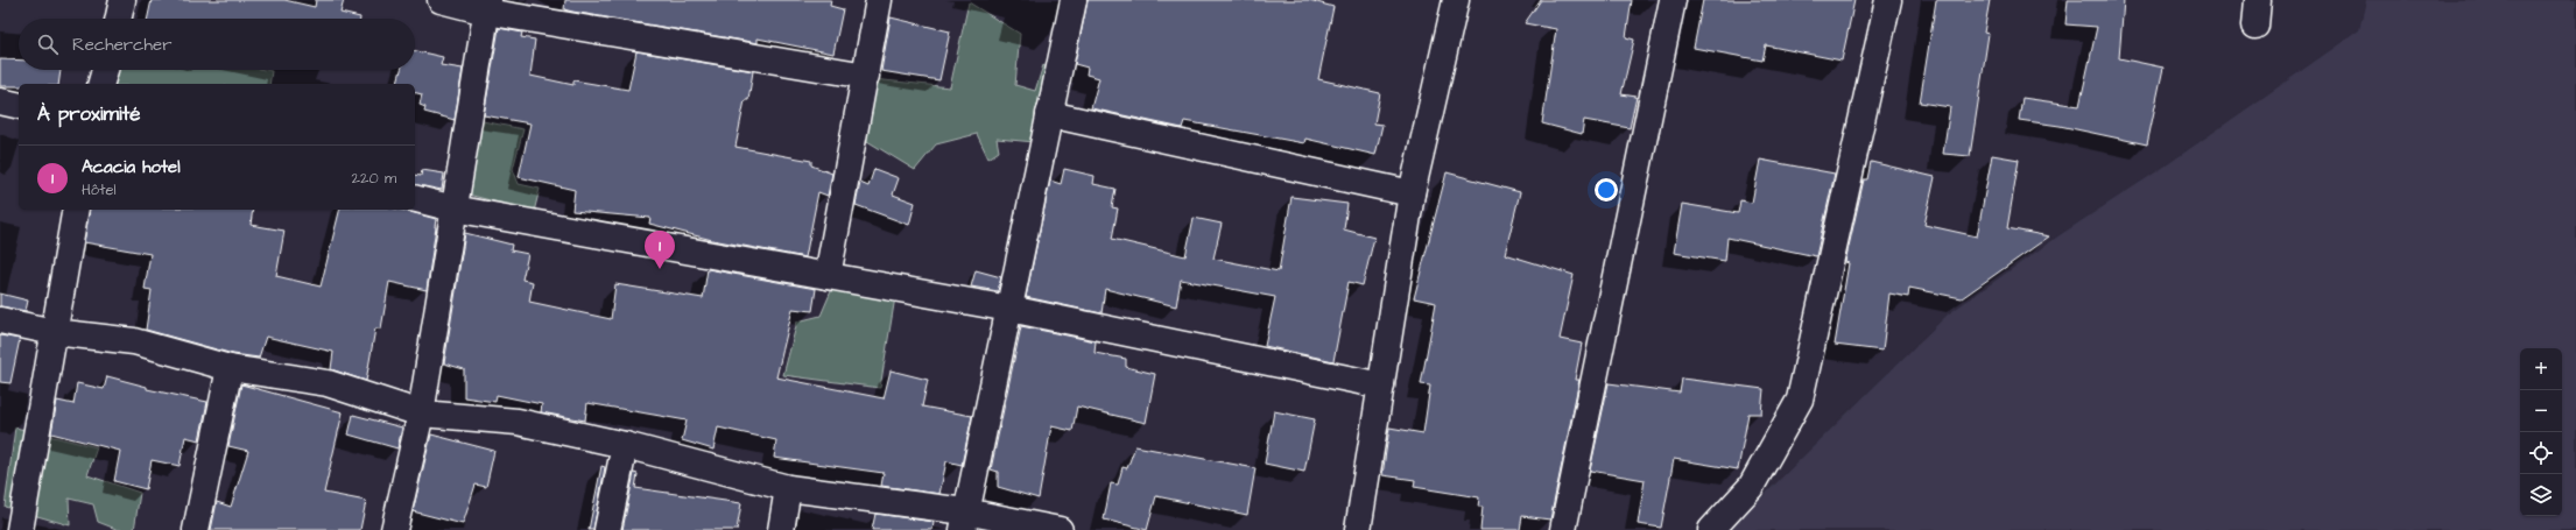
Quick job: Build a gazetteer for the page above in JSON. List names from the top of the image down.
{
  "page": {
    "search": "Rechercher",
    "heading": "À proximité",
    "list": [
      {
        "mark": "1",
        "name": "Acacia hotel",
        "note": "Hôtel",
        "value": "220 m"
      }
    ],
    "pins": "1",
    "map_buttons": ["+", "−"]
  }
}
